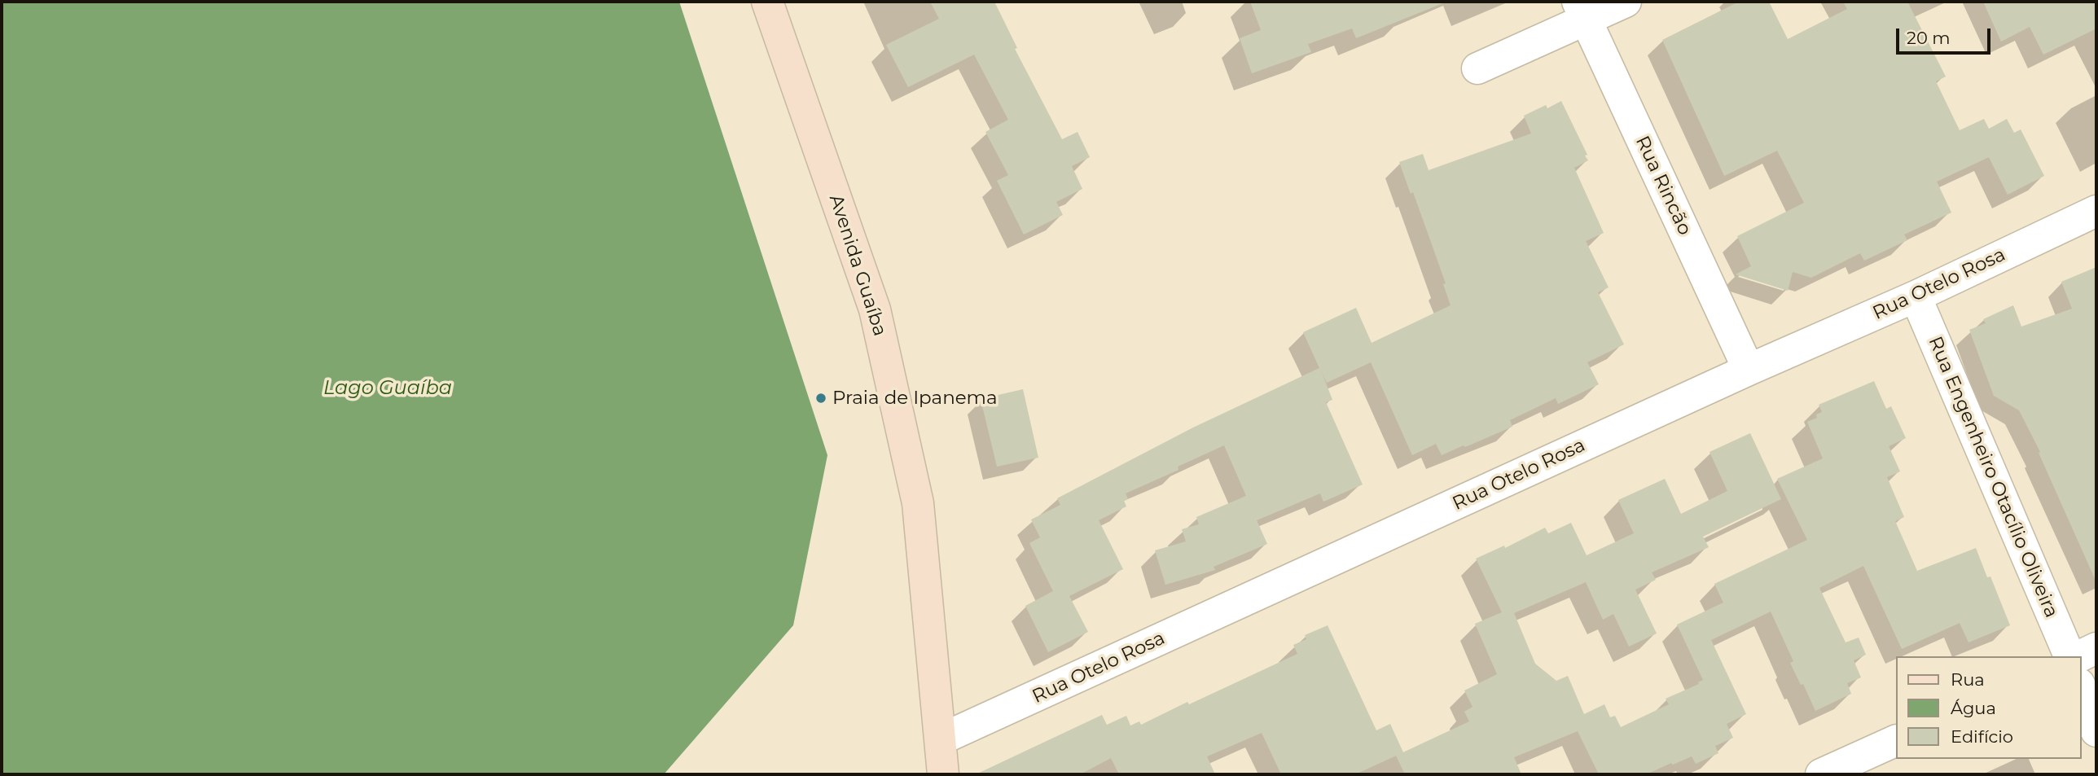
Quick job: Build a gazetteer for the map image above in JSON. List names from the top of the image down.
{
  "streets": {
    "street": [
      "Rua Rincão",
      "Avenida Guaíba",
      "Rua Otelo Rosa",
      "Rua Engenheiro Otacílio Oliveira"
    ]
  },
  "crossings": [
    ["Rua Rincão", "Rua Otelo Rosa"],
    ["Avenida Guaíba", "Rua Otelo Rosa"],
    ["Rua Otelo Rosa", "Rua Engenheiro Otacílio Oliveira"]
  ],
  "water": ["Lago Guaíba"],
  "places": ["Praia de Ipanema"],
  "legend": ["Rua", "Água", "Edifício"],
  "scale_bar": "20 m"
}
